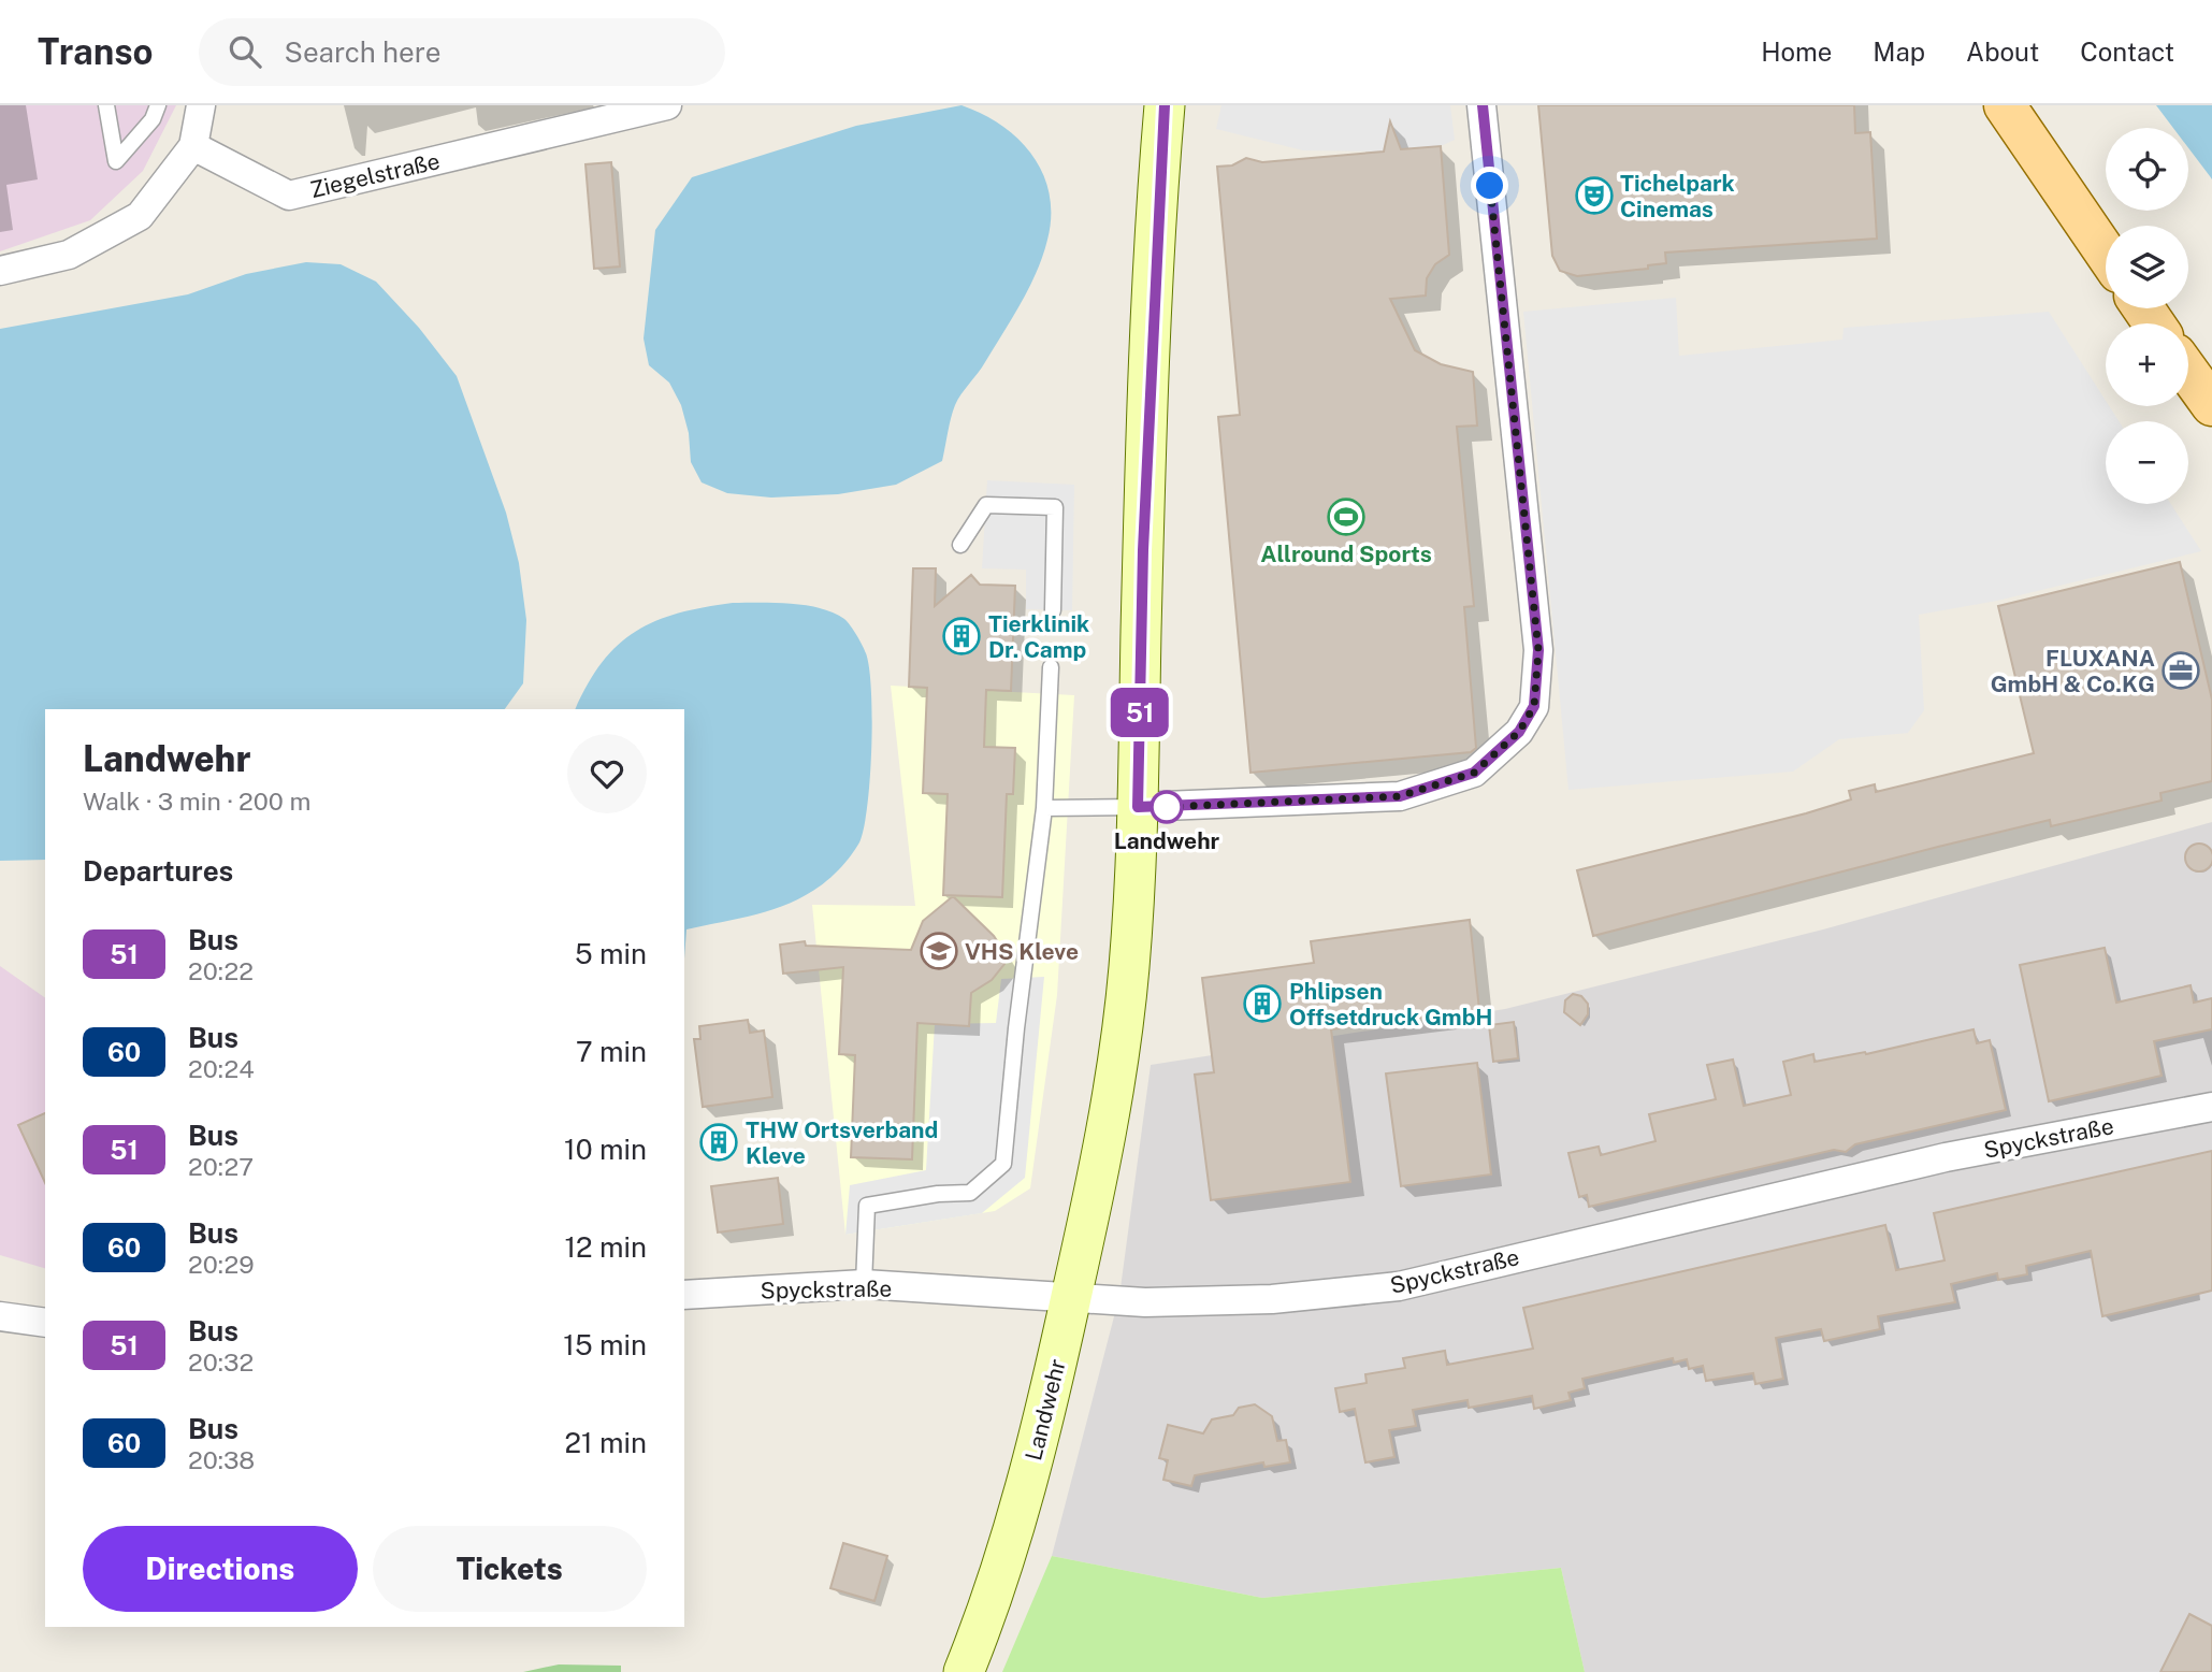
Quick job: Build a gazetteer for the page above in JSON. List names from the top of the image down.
{
  "streets": {
    "main road": ["Landwehr"],
    "street": ["Ziegelstraße", "Spyckstraße"]
  },
  "crossings": [
    ["Spyckstraße", "Landwehr"]
  ],
  "places": {
    "theatre": ["Tichelpark Cinemas"],
    "sports": ["Allround Sports"],
    "building": ["Tierklinik Dr. Camp", "Phlipsen Offsetdruck GmbH", "THW Ortsverband Kleve"],
    "office": ["FLUXANA GmbH & Co.KG"],
    "other": ["Landwehr"],
    "school or university": ["VHS Kleve"]
  },
  "lines": ["bus line 51"],
  "page": {
    "header": "Transo",
    "search": "Search here",
    "nav": [
      "Home",
      "Map",
      "About",
      "Contact"
    ],
    "on_map": "51",
    "map_buttons": ["+", "−"],
    "heading": [
      ["Landwehr", "Walk · 3 min · 200 m"],
      "Departures"
    ],
    "list": [
      {
        "mark": "51",
        "name": "Bus",
        "note": "20:22",
        "value": "5 min"
      },
      {
        "mark": "60",
        "name": "Bus",
        "note": "20:24",
        "value": "7 min"
      },
      {
        "mark": "51",
        "name": "Bus",
        "note": "20:27",
        "value": "10 min"
      },
      {
        "mark": "60",
        "name": "Bus",
        "note": "20:29",
        "value": "12 min"
      },
      {
        "mark": "51",
        "name": "Bus",
        "note": "20:32",
        "value": "15 min"
      },
      {
        "mark": "60",
        "name": "Bus",
        "note": "20:38",
        "value": "21 min"
      }
    ],
    "buttons": ["Directions", "Tickets"]
  }
}
